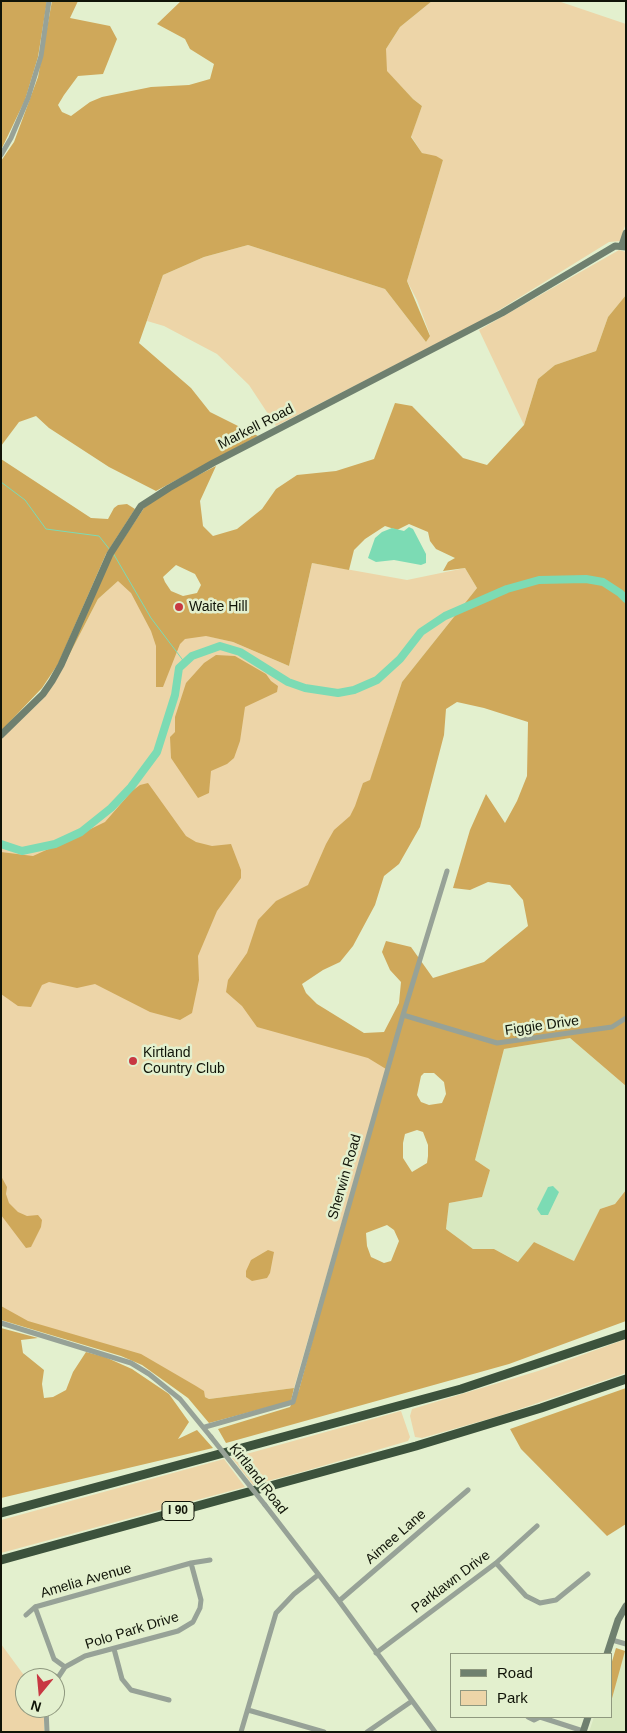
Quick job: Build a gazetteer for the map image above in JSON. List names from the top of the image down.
{
  "streets": {
    "highway": ["I 90"],
    "street": [
      "Markell Road",
      "Figgie Drive",
      "Sherwin Road",
      "Kirtland Road",
      "Aimee Lane",
      "Amelia Avenue",
      "Parklawn Drive",
      "Polo Park Drive"
    ]
  },
  "crossings": [
    ["Figgie Drive", "Sherwin Road"],
    ["Sherwin Road", "Kirtland Road"],
    ["Kirtland Road", "Aimee Lane"],
    ["Kirtland Road", "Parklawn Drive"],
    ["Amelia Avenue", "Polo Park Drive"]
  ],
  "places": ["Waite Hill", "Kirtland Country Club"],
  "legend": ["Road", "Park"],
  "north": "bottom"
}
